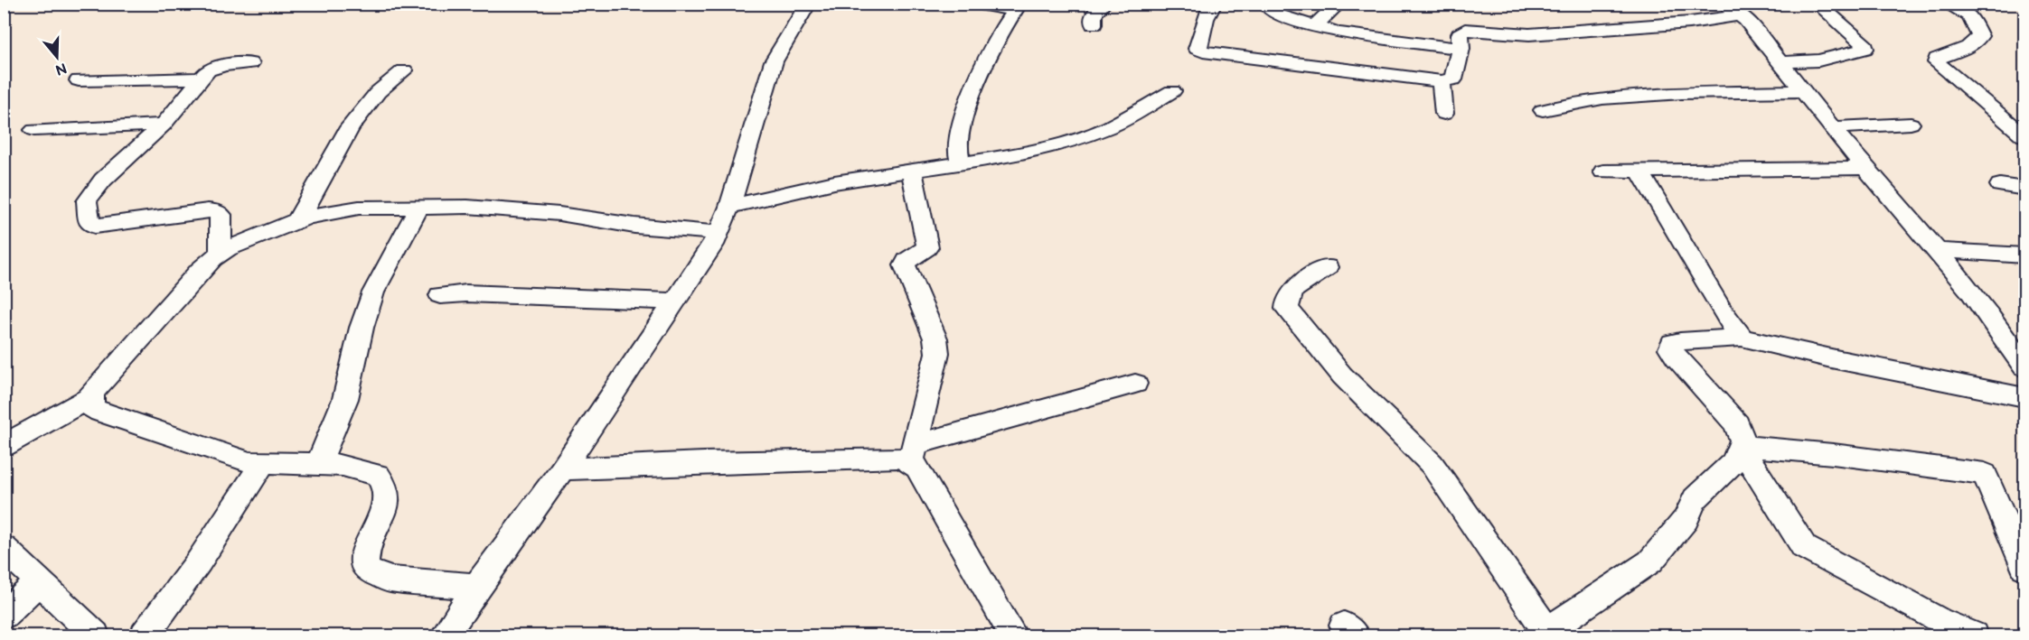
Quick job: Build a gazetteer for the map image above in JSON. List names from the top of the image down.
{
  "north": "bottom"
}
